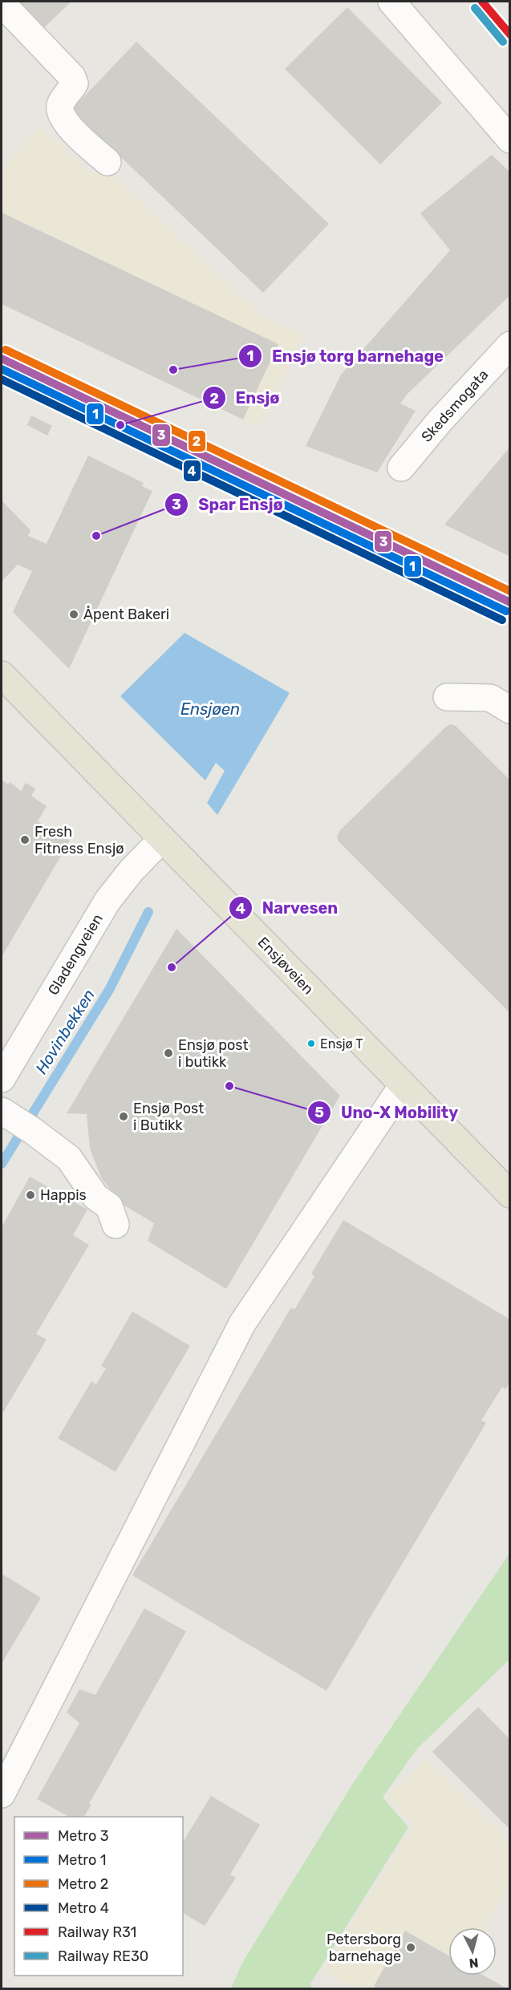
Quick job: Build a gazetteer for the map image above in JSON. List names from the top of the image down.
{
  "streets": {
    "main road": ["Ensjøveien"],
    "street": ["Skedsmogata", "Gladengveien"]
  },
  "crossings": [
    ["Gladengveien", "Ensjøveien"]
  ],
  "water": ["Ensjøen", "Hovinbekken"],
  "places": [
    "Ensjø torg barnehage",
    "Ensjø",
    "Spar Ensjø",
    "Åpent Bakeri",
    "Fresh Fitness Ensjø",
    "Narvesen",
    "Ensjø T",
    "Ensjø post i butikk",
    "Uno-X Mobility",
    "Ensjø Post i Butikk",
    "Happis",
    "Petersborg barnehage"
  ],
  "lines": [
    "rail line R31",
    "rail line RE30",
    "metro line 2",
    "metro line 3",
    "metro line 1",
    "metro line 4"
  ],
  "legend": [
    "Metro 3",
    "Metro 1",
    "Metro 2",
    "Metro 4",
    "Railway R31",
    "Railway RE30"
  ],
  "north": "bottom"
}
